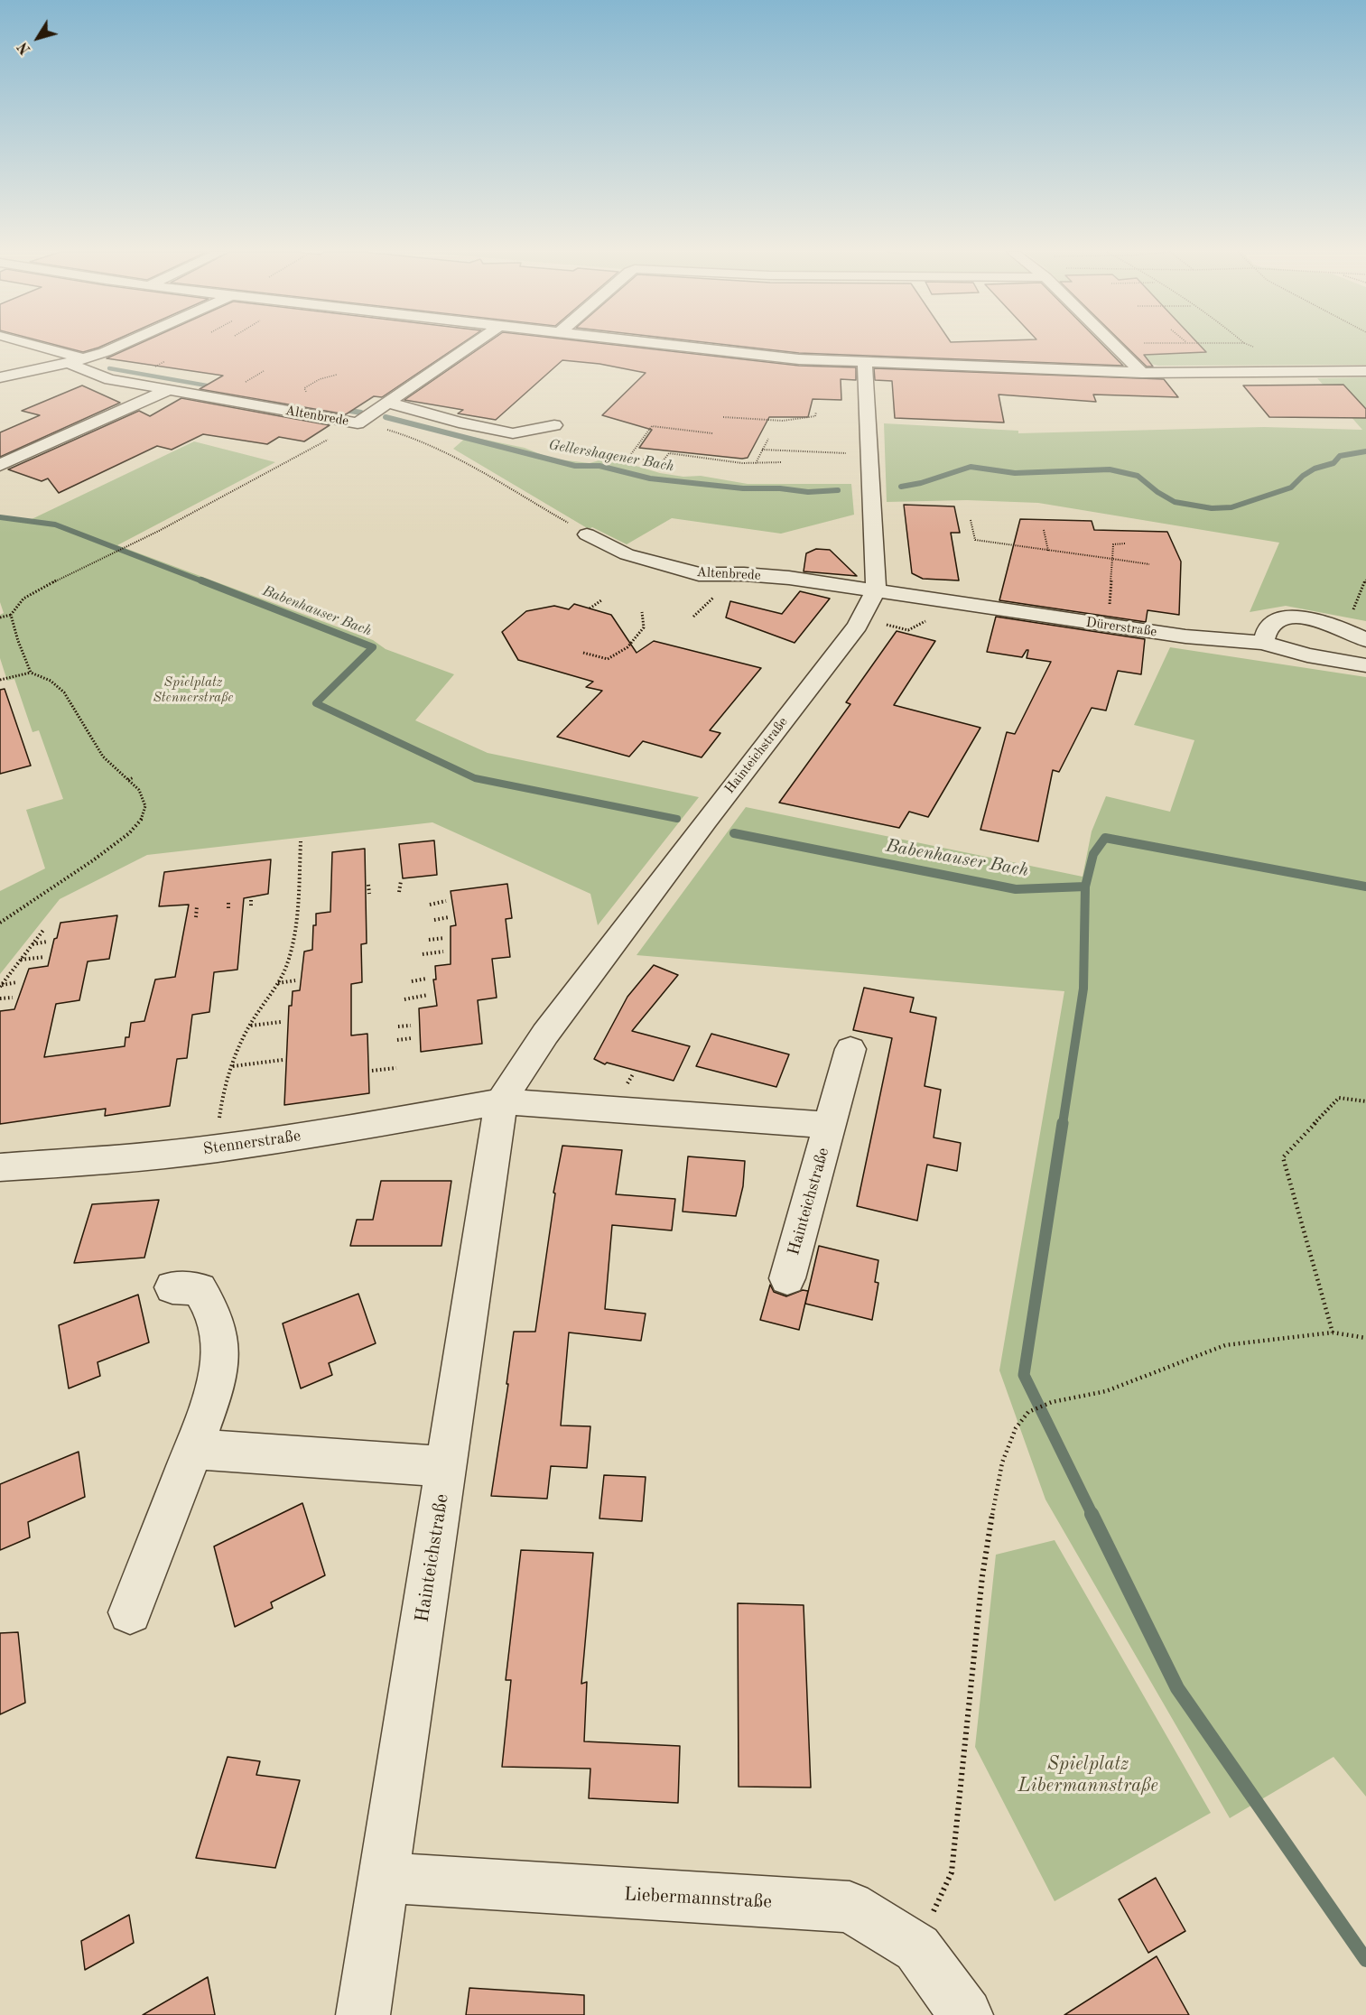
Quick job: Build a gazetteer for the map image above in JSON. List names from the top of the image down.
{
  "streets": {
    "street": [
      "Altenbrede",
      "Dürerstraße",
      "Hainteichstraße",
      "Stennerstraße",
      "Liebermannstraße"
    ]
  },
  "crossings": [
    ["Altenbrede", "Dürerstraße"],
    ["Altenbrede", "Hainteichstraße"],
    ["Dürerstraße", "Hainteichstraße"],
    ["Hainteichstraße", "Stennerstraße"],
    ["Hainteichstraße", "Liebermannstraße"]
  ],
  "water": ["Gellershagener Bach", "Babenhauser Bach"],
  "parks": ["Spielplatz Stennerstraße", "Spielplatz Libermannstraße"],
  "north": "bottom left"
}
